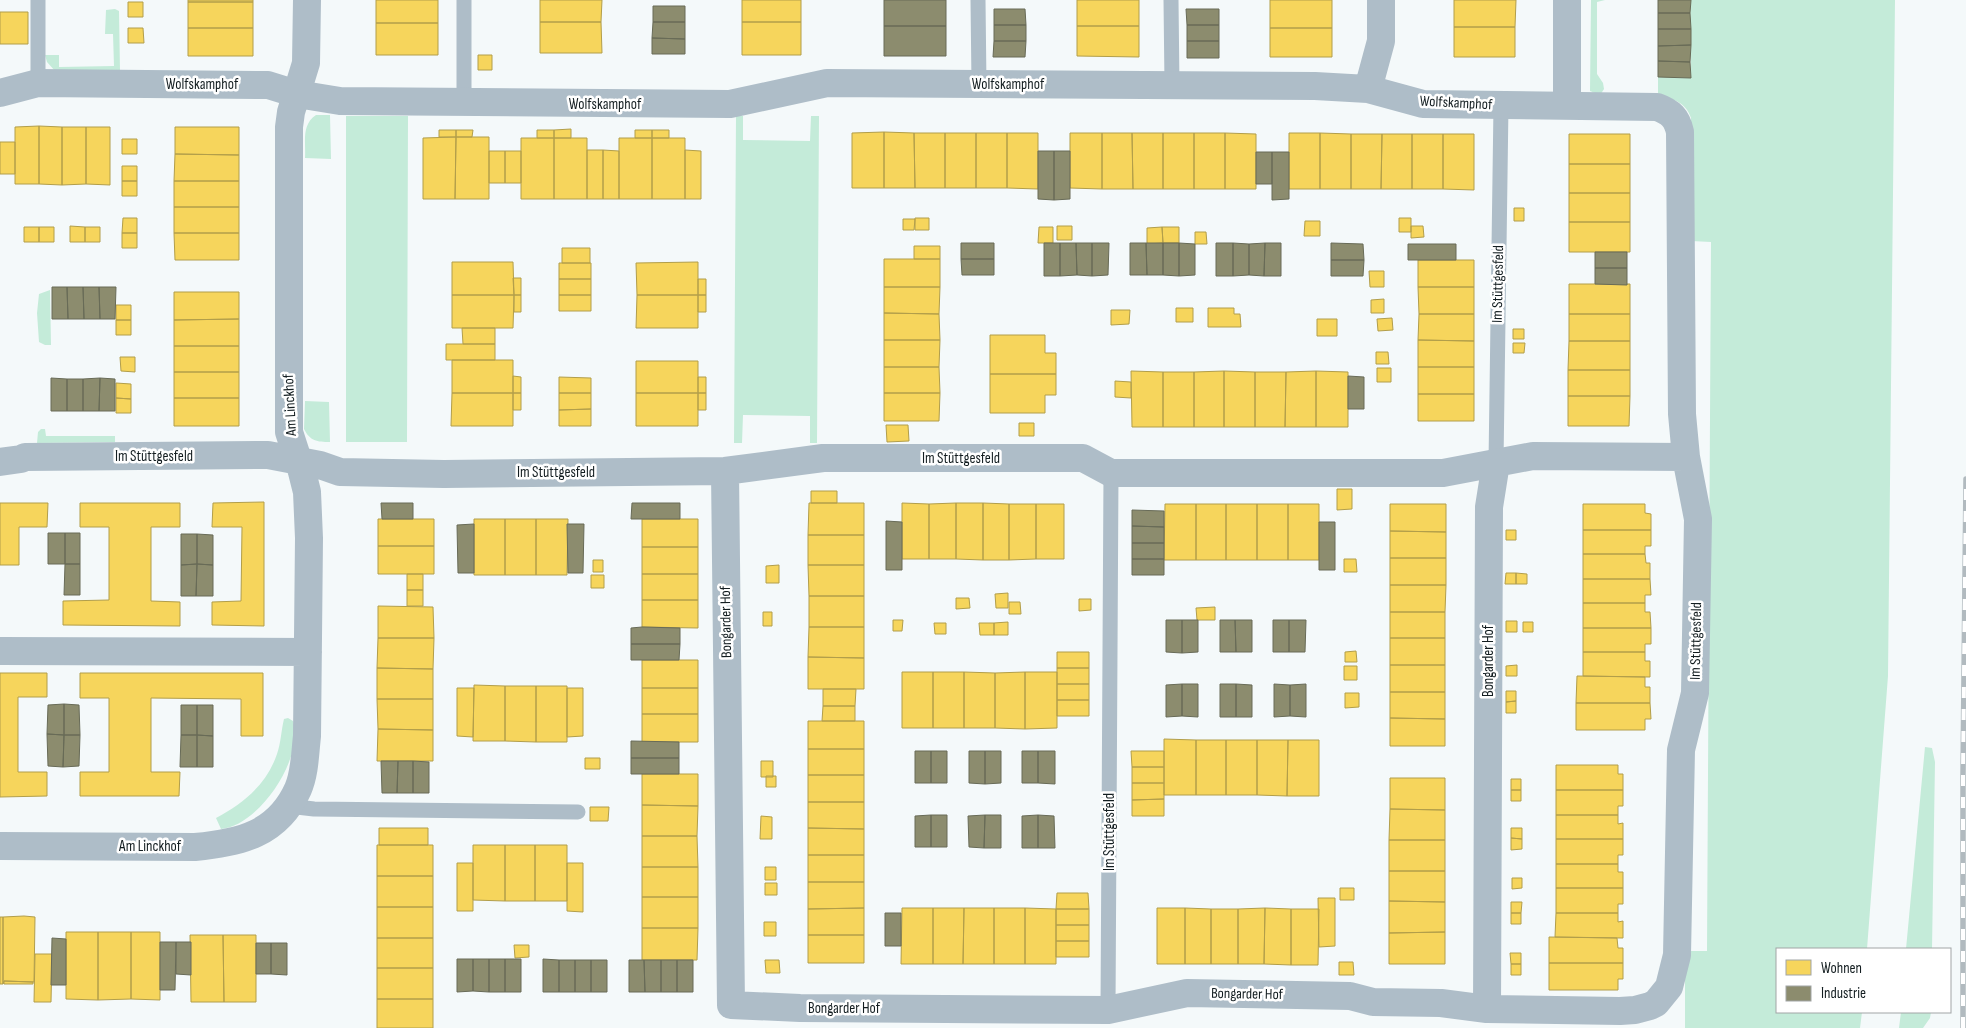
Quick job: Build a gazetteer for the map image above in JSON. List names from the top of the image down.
{
  "streets": {
    "street": [
      "Wolfskamphof",
      "Im Stüttgesfeld",
      "Am Linckhof",
      "Bongarder Hof"
    ]
  },
  "crossings": [
    ["Wolfskamphof", "Im Stüttgesfeld"],
    ["Wolfskamphof", "Am Linckhof"],
    ["Im Stüttgesfeld", "Am Linckhof"],
    ["Im Stüttgesfeld", "Bongarder Hof"]
  ],
  "legend": ["Wohnen", "Industrie"]
}
